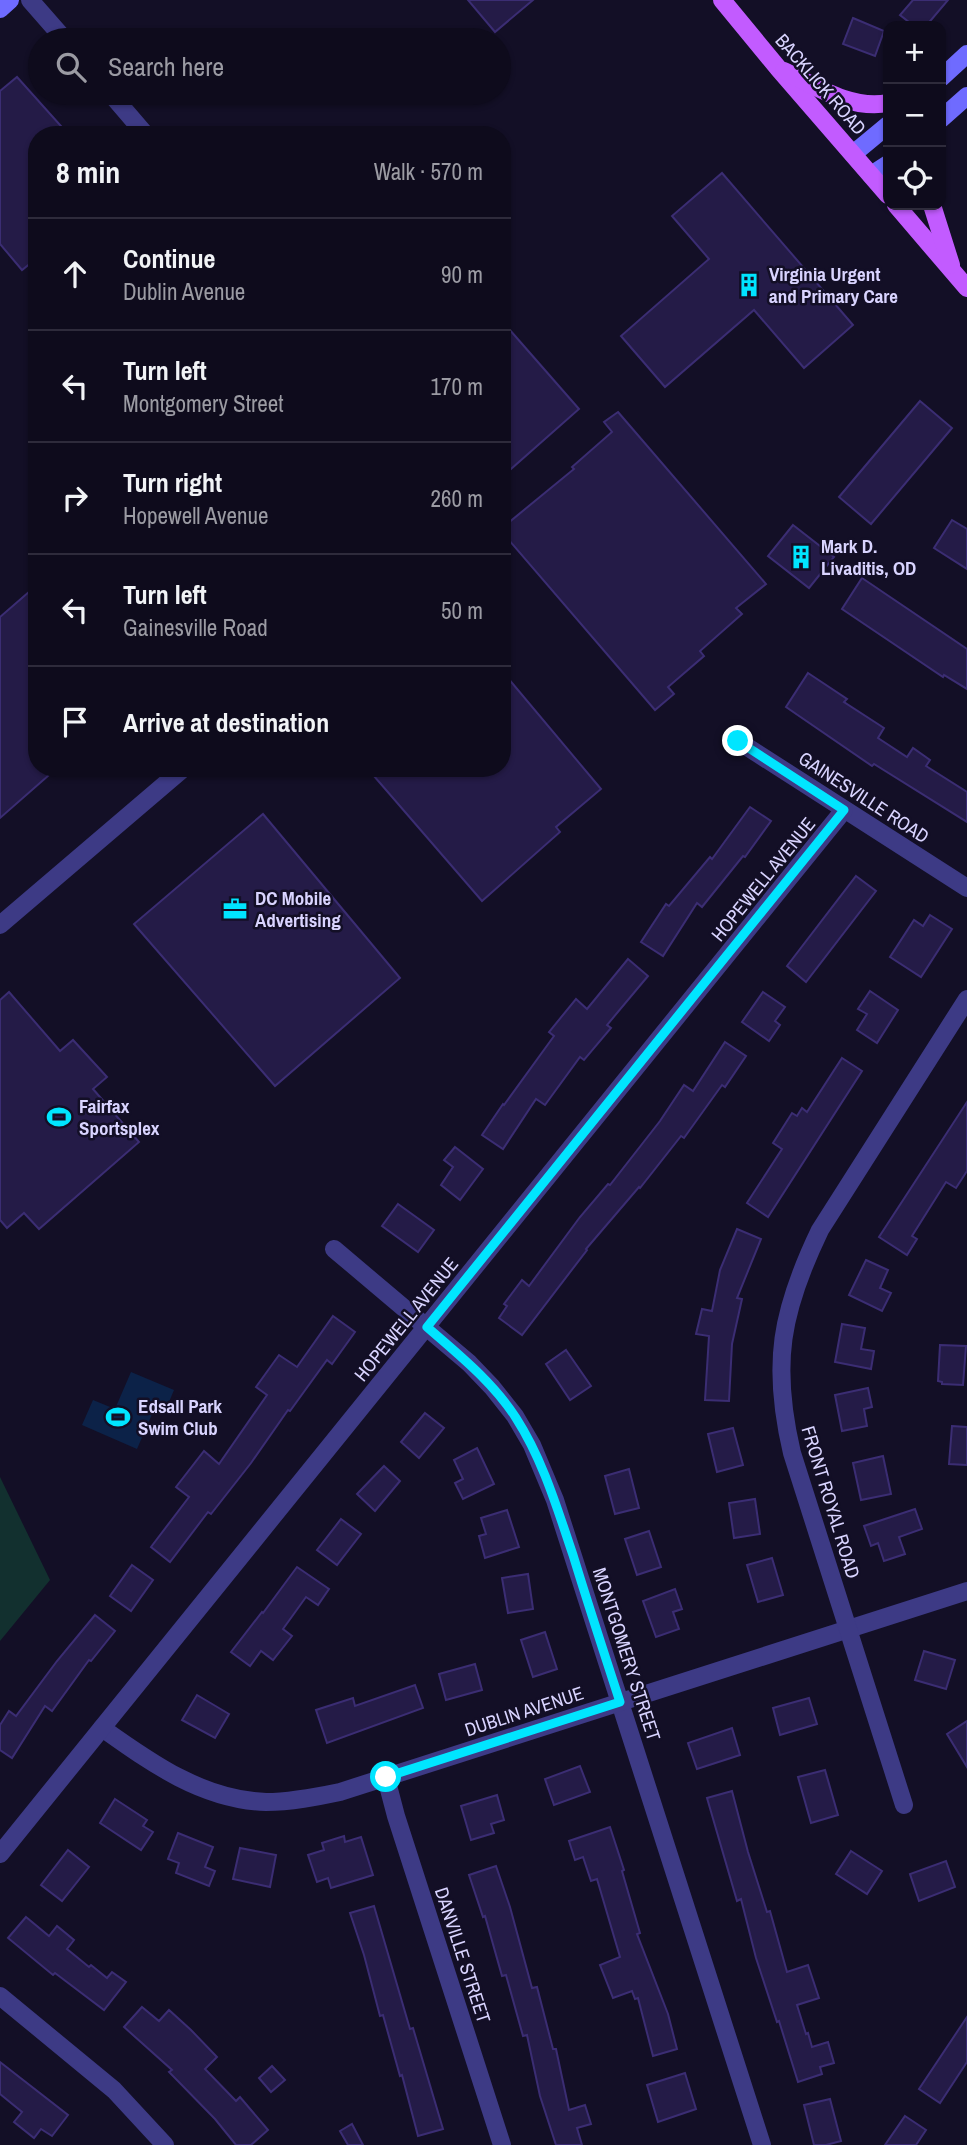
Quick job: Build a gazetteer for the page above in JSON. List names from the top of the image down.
{
  "streets": {
    "main road": ["BACKLICK ROAD"],
    "street": [
      "GAINESVILLE ROAD",
      "HOPEWELL AVENUE",
      "FRONT ROYAL ROAD",
      "MONTGOMERY STREET",
      "DUBLIN AVENUE",
      "DANVILLE STREET"
    ]
  },
  "crossings": [
    ["GAINESVILLE ROAD", "HOPEWELL AVENUE"],
    ["HOPEWELL AVENUE", "MONTGOMERY STREET"],
    ["HOPEWELL AVENUE", "DUBLIN AVENUE"],
    ["FRONT ROYAL ROAD", "DUBLIN AVENUE"],
    ["MONTGOMERY STREET", "DUBLIN AVENUE"],
    ["DUBLIN AVENUE", "DANVILLE STREET"]
  ],
  "places": {
    "building": ["Virginia Urgent and Primary Care", "Mark D. Livaditis, OD"],
    "office": ["DC Mobile Advertising"],
    "sports": ["Fairfax Sportsplex", "Edsall Park Swim Club"]
  },
  "page": {
    "map_buttons": ["+", "−"],
    "search": "Search here",
    "heading": ["8 min", "Walk · 570 m"],
    "list": [
      ["Continue", "Dublin Avenue", "90 m"],
      ["Turn left", "Montgomery Street", "170 m"],
      ["Turn right", "Hopewell Avenue", "260 m"],
      ["Turn left", "Gainesville Road", "50 m"],
      "Arrive at destination"
    ]
  }
}
